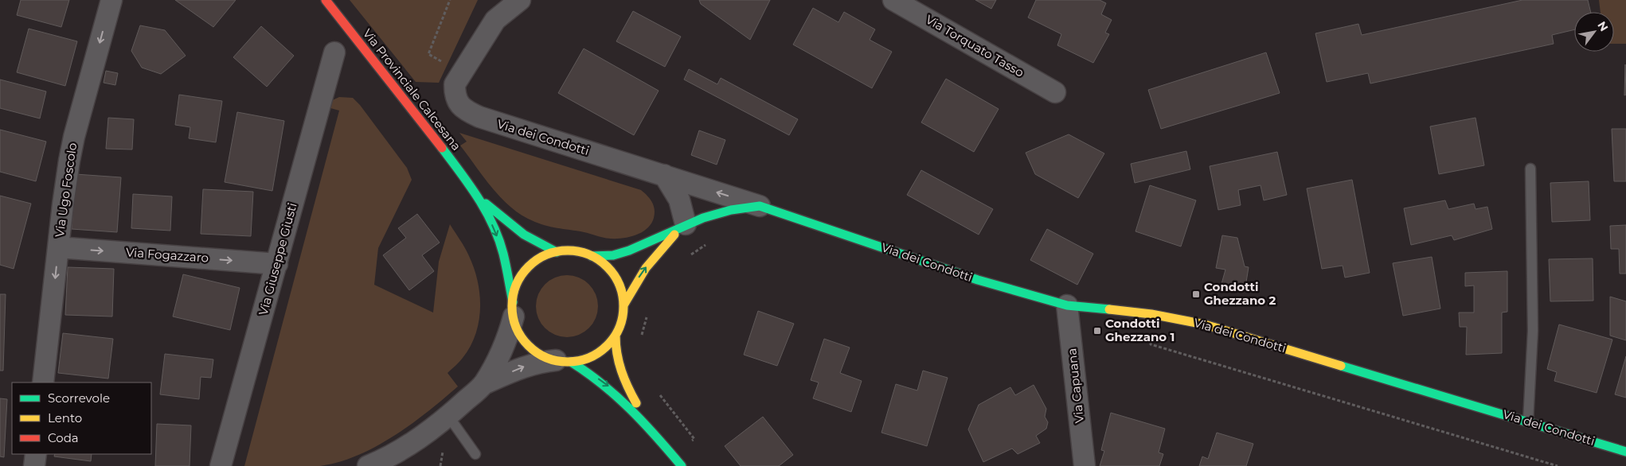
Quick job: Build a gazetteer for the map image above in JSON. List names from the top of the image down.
{
  "streets": {
    "street": [
      "Via Torquato Tasso",
      "Via Provinciale Calcesana",
      "Via dei Condotti",
      "Via Ugo Foscolo",
      "Via Fogazzaro",
      "Via Giuseppe Giusti",
      "Via Capuana"
    ]
  },
  "crossings": [
    ["Via Provinciale Calcesana", "Via dei Condotti"],
    ["Via dei Condotti", "Via Capuana"],
    ["Via Ugo Foscolo", "Via Fogazzaro"],
    ["Via Fogazzaro", "Via Giuseppe Giusti"]
  ],
  "one_way": ["Via Ugo Foscolo", "Via Fogazzaro"],
  "places": {
    "transit": ["Condotti Ghezzano 2", "Condotti Ghezzano 1"]
  },
  "legend": ["Scorrevole", "Lento", "Coda"],
  "north": "top right"
}
